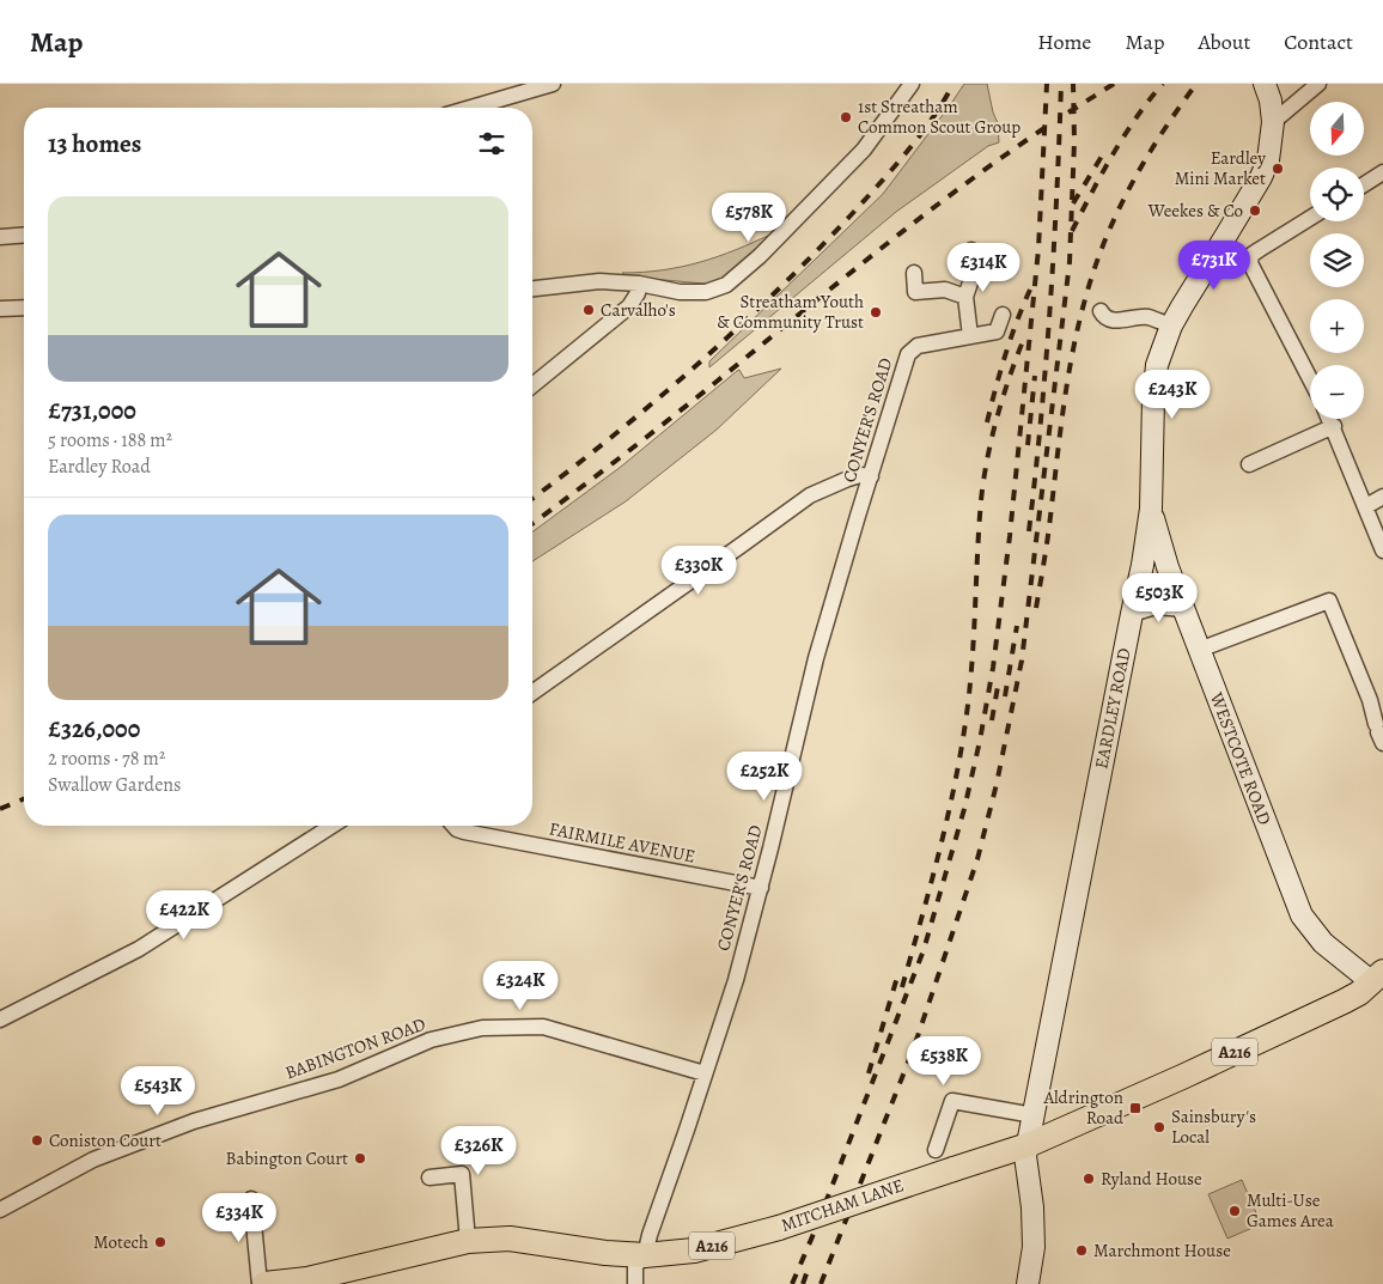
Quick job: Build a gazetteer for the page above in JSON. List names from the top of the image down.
{
  "streets": {
    "main road": ["A216", "MITCHAM LANE"],
    "street": [
      "CONYER'S ROAD",
      "EARDLEY ROAD",
      "WESTCOTE ROAD",
      "FAIRMILE AVENUE",
      "BABINGTON ROAD"
    ]
  },
  "crossings": [
    ["CONYER'S ROAD", "FAIRMILE AVENUE"],
    ["CONYER'S ROAD", "BABINGTON ROAD"],
    ["CONYER'S ROAD", "MITCHAM LANE"],
    ["EARDLEY ROAD", "WESTCOTE ROAD"],
    ["EARDLEY ROAD", "MITCHAM LANE"],
    ["WESTCOTE ROAD", "MITCHAM LANE"]
  ],
  "places": {
    "other": [
      "1st Streatham Common Scout Group",
      "Eardley Mini Market",
      "Weekes & Co",
      "Carvalho's",
      "Streatham Youth & Community Trust",
      "Sainsbury's Local",
      "Coniston Court",
      "Babington Court",
      "Ryland House",
      "Multi-Use Games Area",
      "Motech",
      "Marchmont House"
    ],
    "transit": ["Aldrington Road"]
  },
  "north": "bottom",
  "page": {
    "header": "Map",
    "nav": [
      "Home",
      "Map",
      "About",
      "Contact"
    ],
    "map_buttons": ["+", "−"],
    "heading": "13 homes",
    "list": [
      {
        "name": "£731,000",
        "note": "5 rooms · 188 m² · Eardley Road"
      },
      {
        "name": "£326,000",
        "note": "2 rooms · 78 m² · Swallow Gardens"
      }
    ],
    "price": [
      "£578K",
      "£731K",
      "£314K",
      "£243K",
      "£330K",
      "£503K",
      "£252K",
      "£422K",
      "£324K",
      "£538K",
      "£543K",
      "£326K",
      "£334K"
    ]
  }
}
